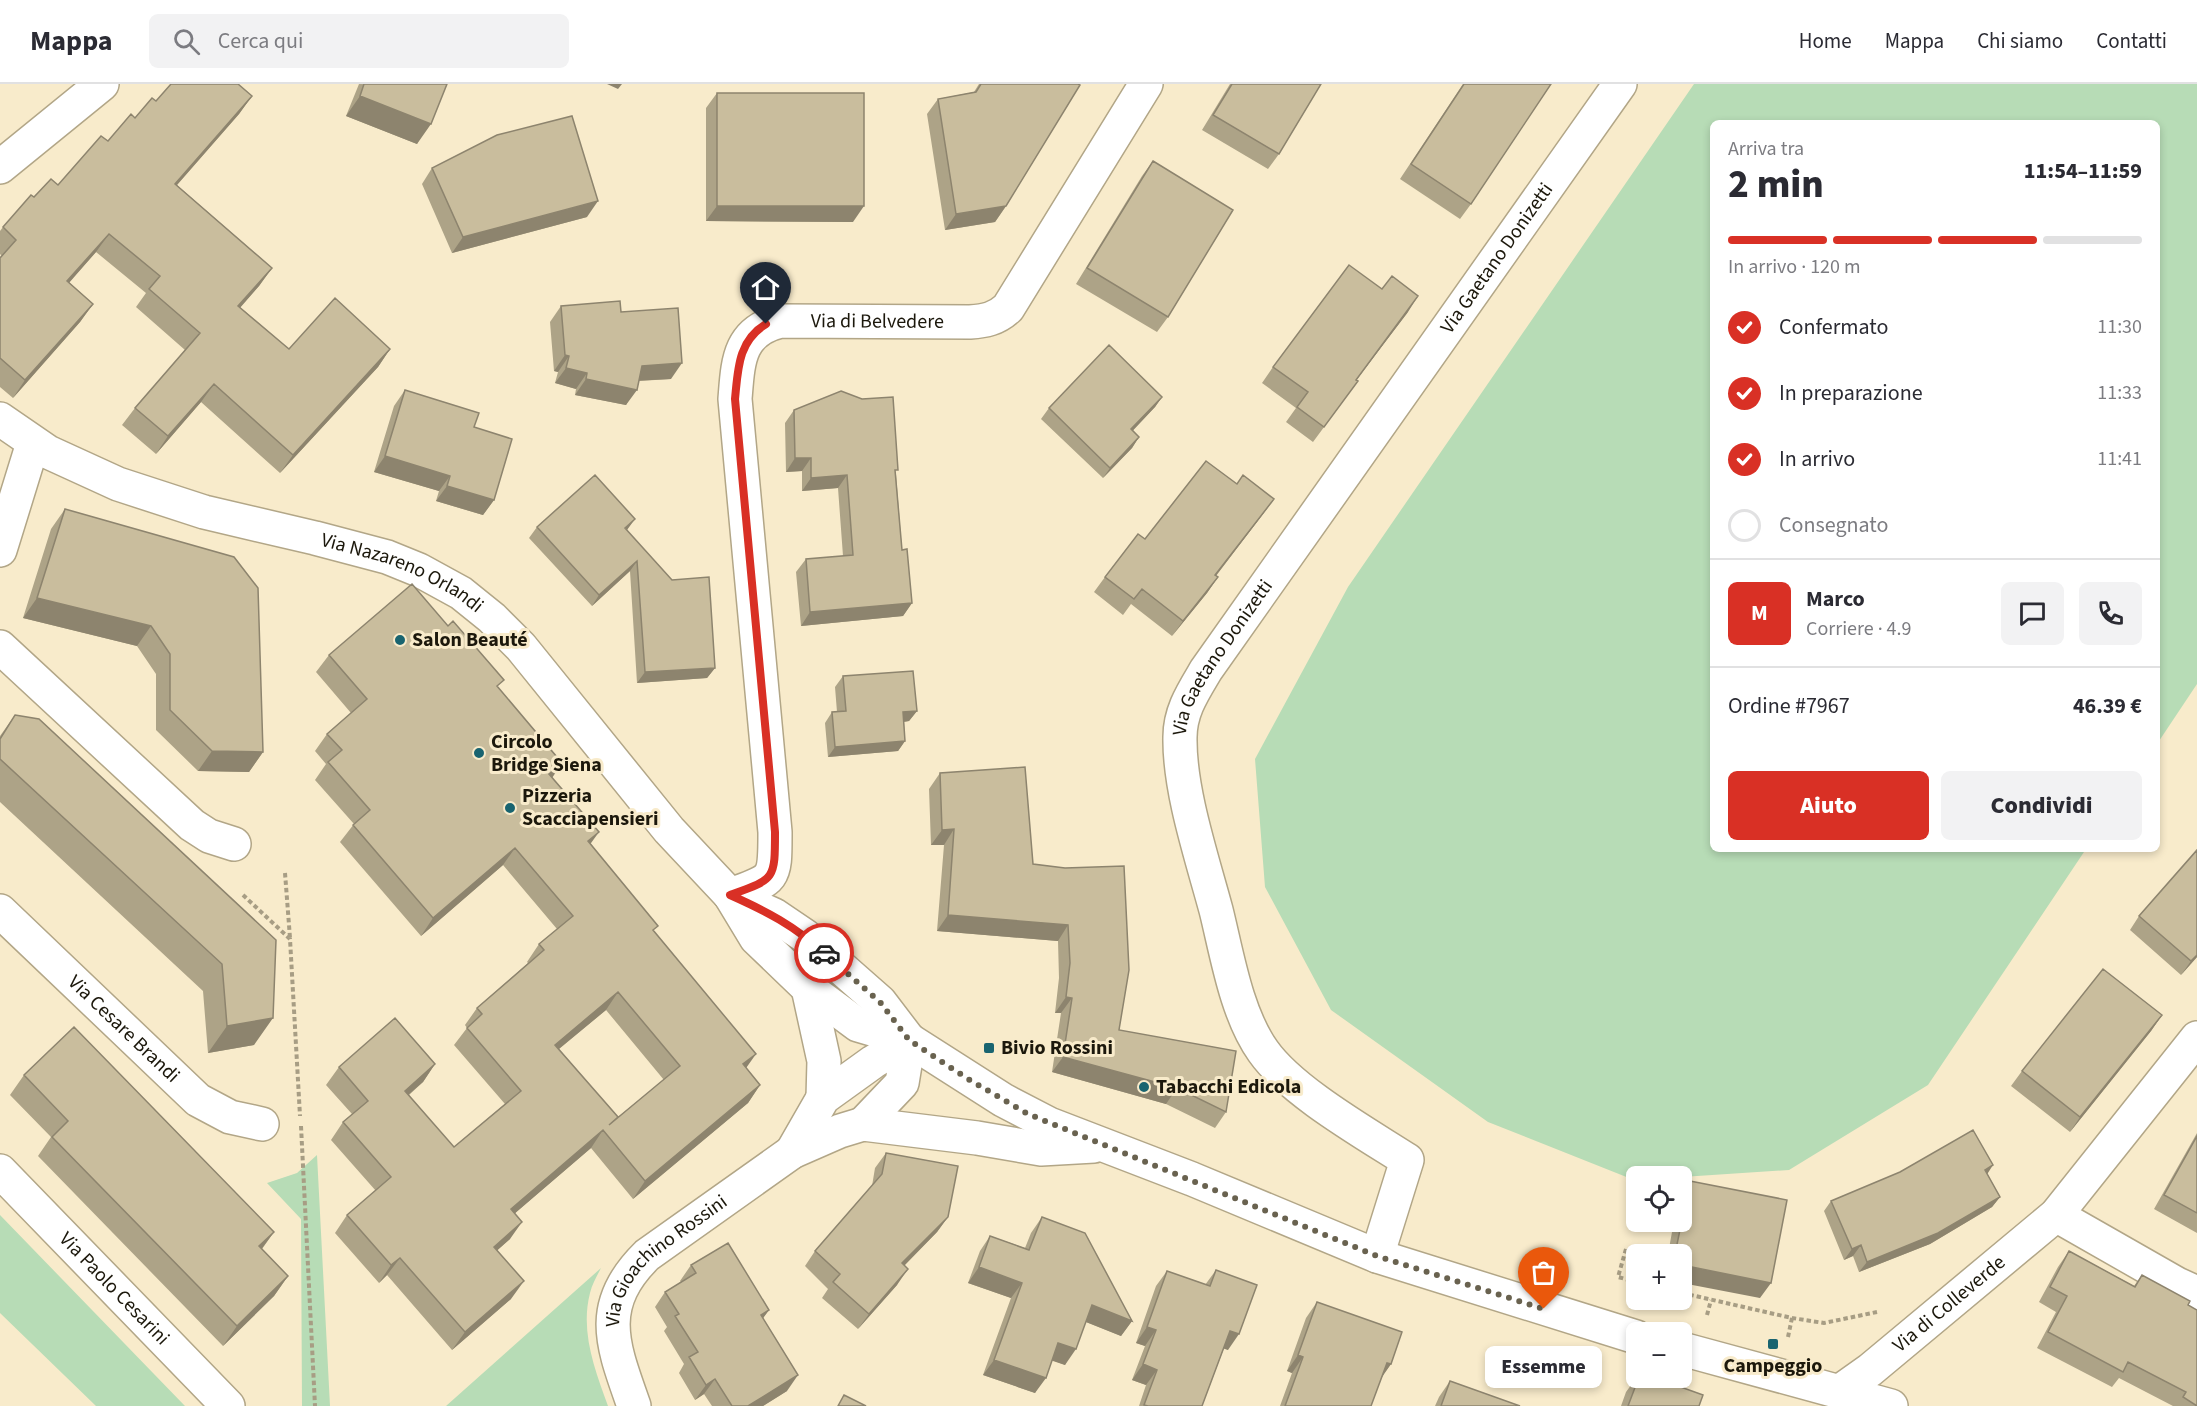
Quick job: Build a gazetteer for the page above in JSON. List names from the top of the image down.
{
  "streets": {
    "street": [
      "Via Gaetano Donizetti",
      "Via di Belvedere",
      "Via Nazareno Orlandi",
      "Via Cesare Brandi",
      "Via Gioachino Rossini",
      "Via Paolo Cesarini",
      "Via di Colleverde"
    ]
  },
  "crossings": [
    ["Via Gaetano Donizetti", "Via Nazareno Orlandi"],
    ["Via di Belvedere", "Via Nazareno Orlandi"],
    ["Via Nazareno Orlandi", "Via Gioachino Rossini"]
  ],
  "places": {
    "other": [
      "Salon Beauté",
      "Circolo Bridge Siena",
      "Pizzeria Scacciapensieri",
      "Tabacchi Edicola",
      "Essemme"
    ],
    "transit": ["Bivio Rossini", "Campeggio"]
  },
  "page": {
    "header": "Mappa",
    "search": "Cerca qui",
    "nav": [
      "Home",
      "Mappa",
      "Chi siamo",
      "Contatti"
    ],
    "heading": ["2 min", "Arriva tra", "11:54–11:59"],
    "panel": [
      "Marco",
      "Corriere · 4.9",
      "Ordine #7967",
      "46.39 €"
    ],
    "bar": "In arrivo · 120 m",
    "list": [
      ["Confermato", "11:30"],
      ["In preparazione", "11:33"],
      ["In arrivo", "11:41"],
      "Consegnato"
    ],
    "round": "M",
    "buttons": ["Aiuto", "Condividi"],
    "map_buttons": ["+", "−"],
    "bubble": "Essemme"
  }
}
